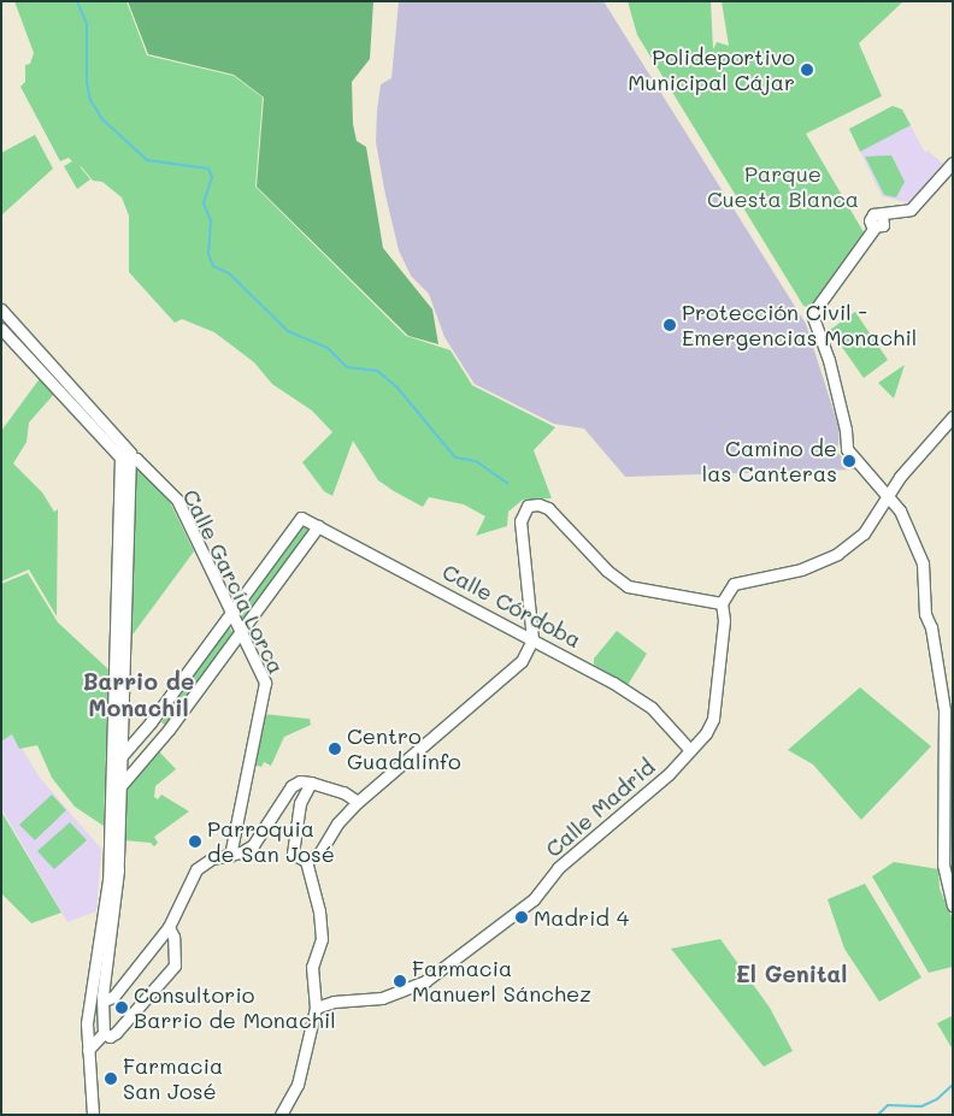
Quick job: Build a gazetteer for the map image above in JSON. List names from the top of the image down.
{
  "streets": {
    "street": ["Calle García Lorca", "Calle Córdoba", "Calle Madrid"]
  },
  "crossings": [
    ["Calle García Lorca", "Calle Córdoba"],
    ["Calle Córdoba", "Calle Madrid"]
  ],
  "districts": ["Barrio de Monachil", "El Genital"],
  "parks": ["Parque Cuesta Blanca"],
  "places": [
    "Polideportivo Municipal Cájar",
    "Protección Civil - Emergencias Monachil",
    "Camino de las Canteras",
    "Centro Guadalinfo",
    "Parroquia de San José",
    "Madrid 4",
    "Farmacia Manuerl Sánchez",
    "Consultorio Barrio de Monachil",
    "Farmacia San José"
  ]
}
